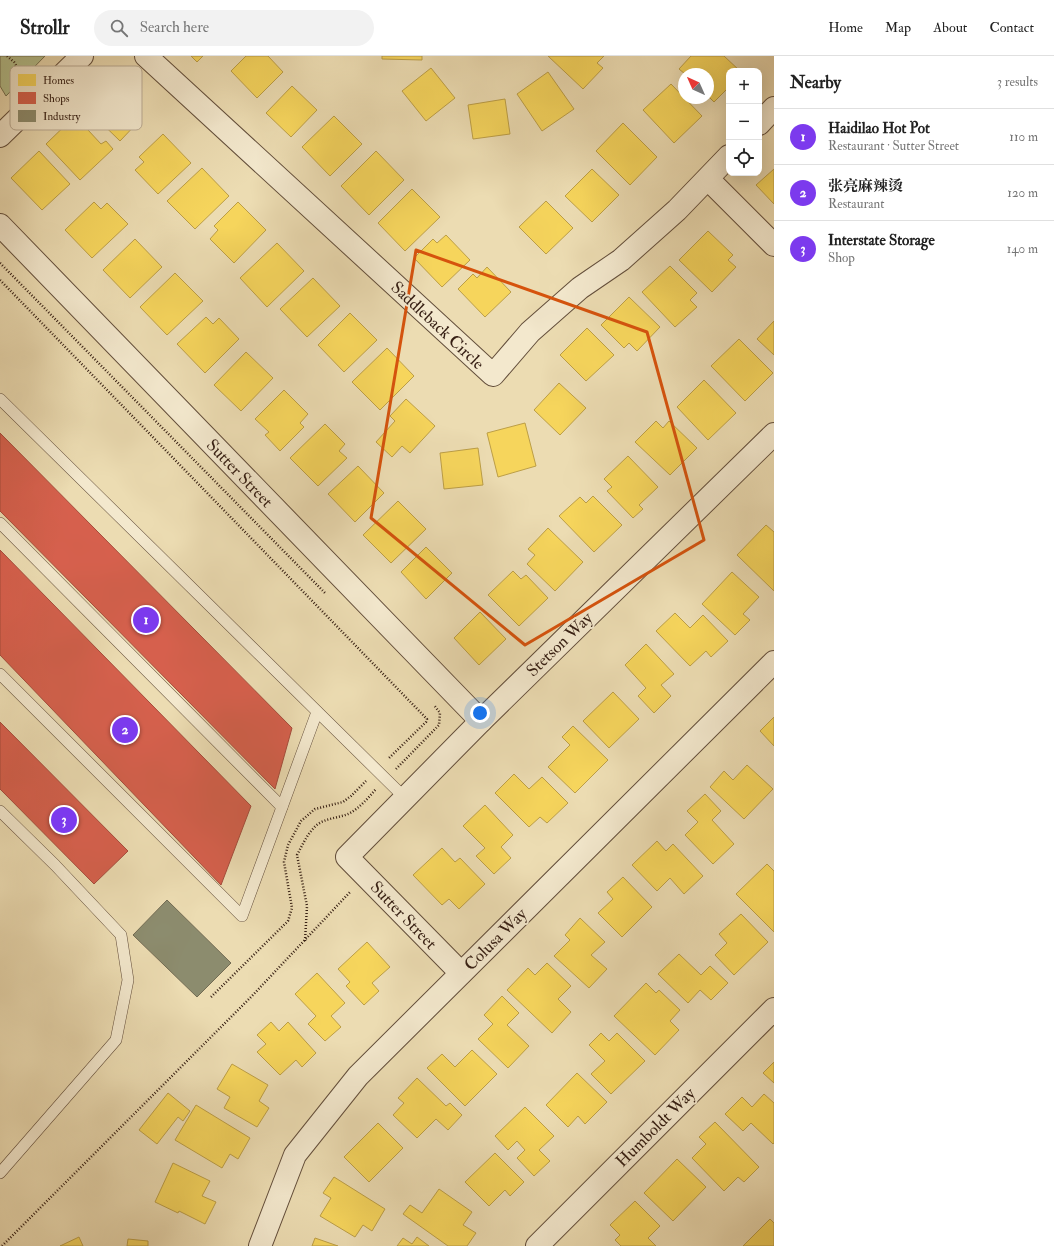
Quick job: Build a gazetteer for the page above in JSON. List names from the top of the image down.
{
  "streets": {
    "street": [
      "Saddleback Circle",
      "Sutter Street",
      "Stetson Way",
      "Colusa Way",
      "Humboldt Way"
    ]
  },
  "crossings": [
    ["Sutter Street", "Stetson Way"],
    ["Sutter Street", "Colusa Way"]
  ],
  "legend": ["Homes", "Shops", "Industry"],
  "north": "top left",
  "page": {
    "header": "Strollr",
    "search": "Search here",
    "nav": [
      "Home",
      "Map",
      "About",
      "Contact"
    ],
    "heading": ["Nearby", "3 results"],
    "map_buttons": ["+", "−"],
    "list": [
      {
        "mark": "1",
        "name": "Haidilao Hot Pot",
        "note": "Restaurant · Sutter Street",
        "value": "110 m"
      },
      {
        "mark": "2",
        "name": "张亮麻辣烫",
        "note": "Restaurant",
        "value": "120 m"
      },
      {
        "mark": "3",
        "name": "Interstate Storage",
        "note": "Shop",
        "value": "140 m"
      }
    ],
    "pins": ["1", "2", "3"]
  }
}
